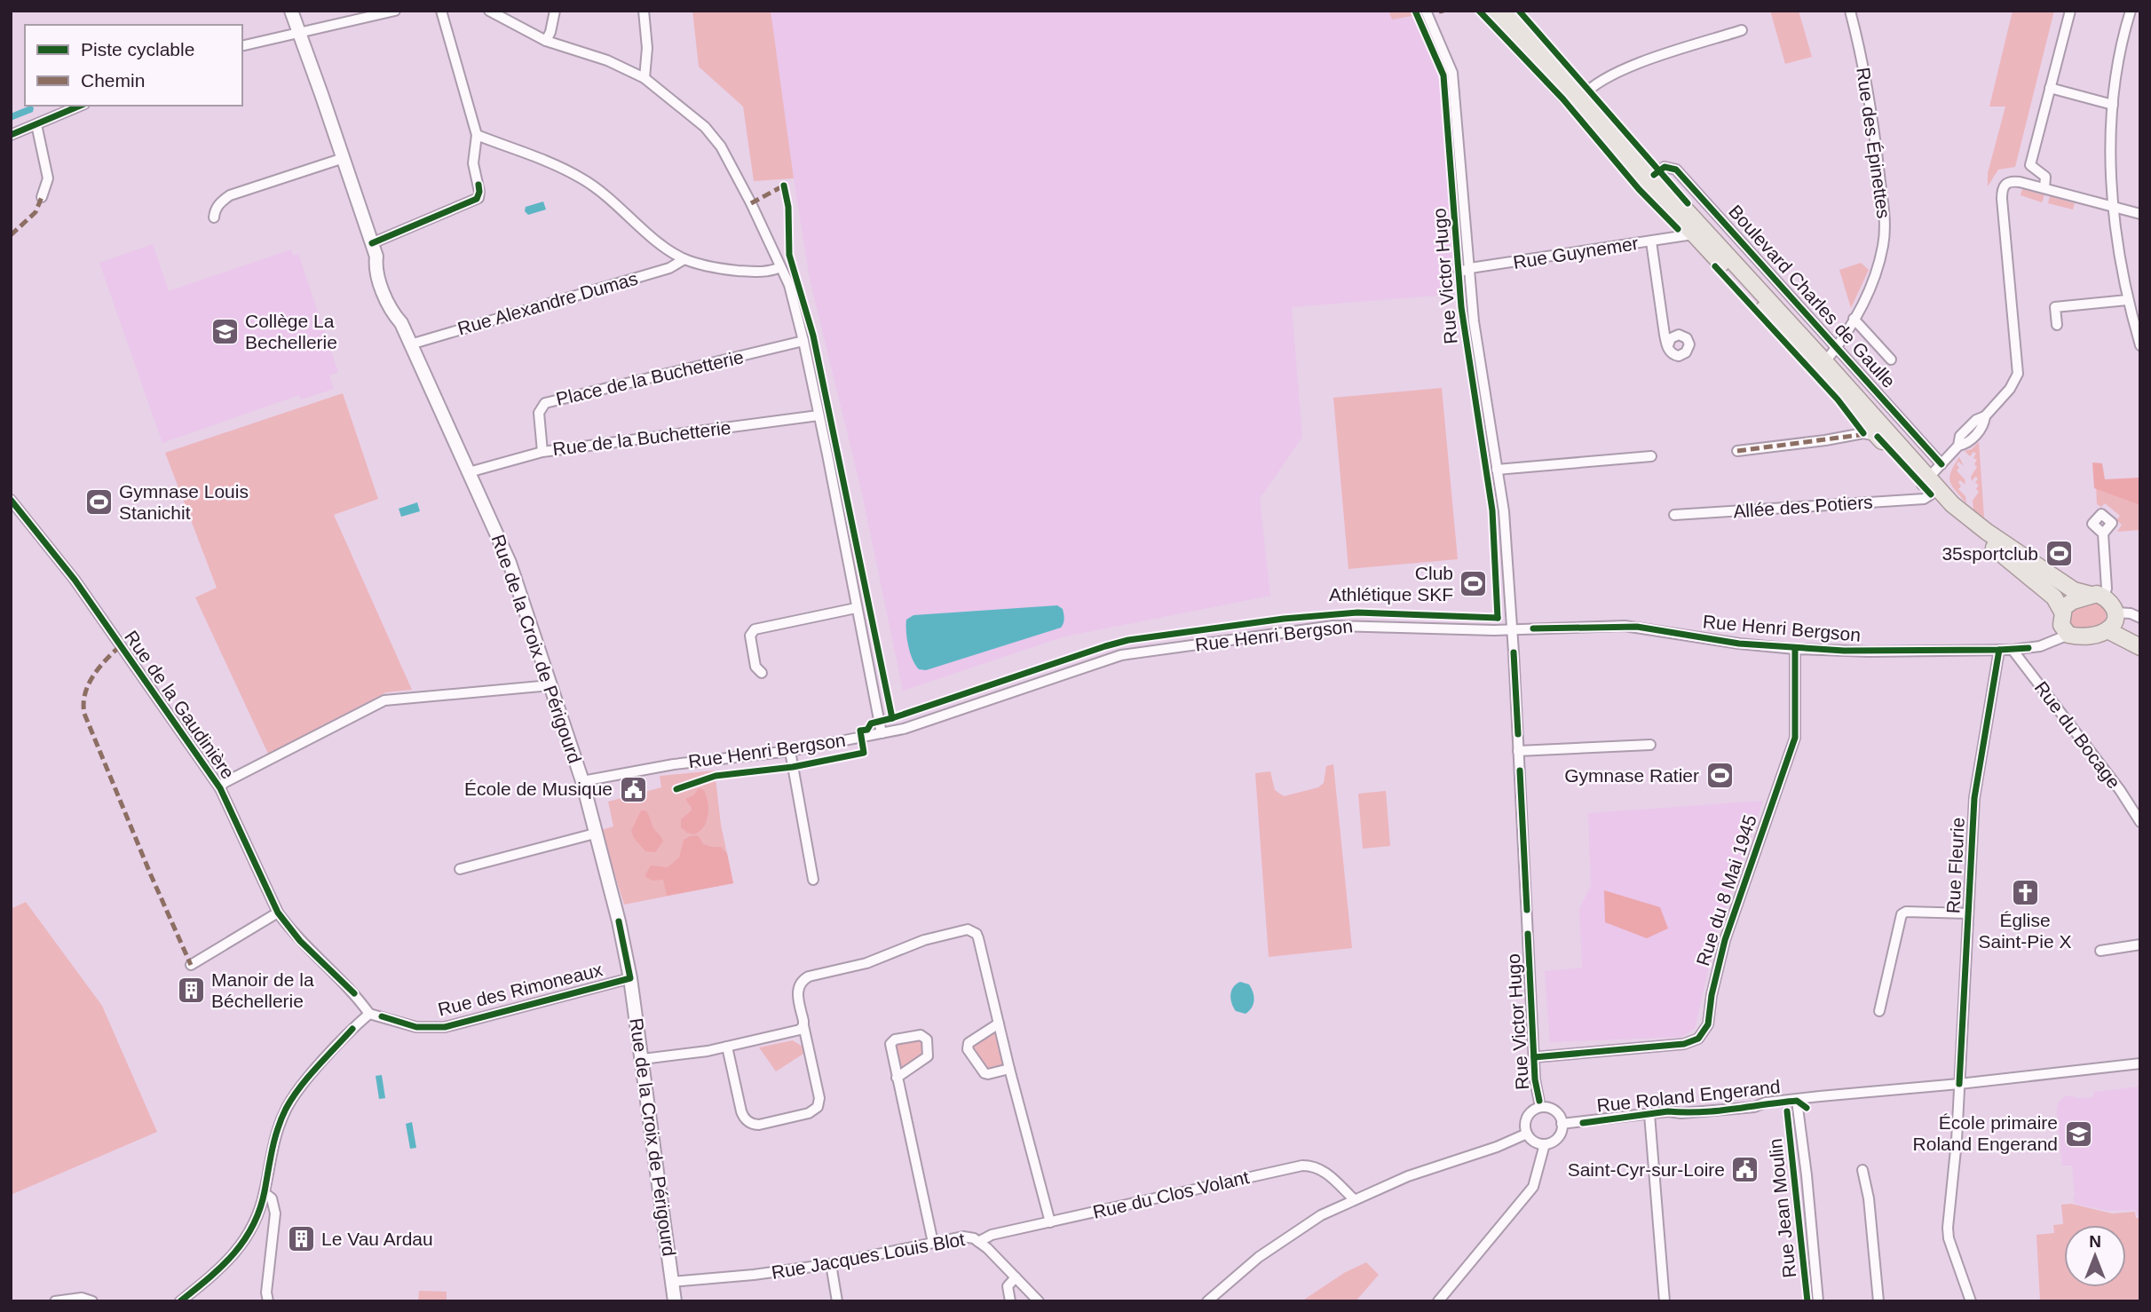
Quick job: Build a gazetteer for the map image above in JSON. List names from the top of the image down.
{
  "streets": {
    "main road": ["Boulevard Charles de Gaulle"],
    "street": [
      "Rue des Épinettes",
      "Rue Guynemer",
      "Rue Victor Hugo",
      "Rue Alexandre Dumas",
      "Place de la Buchetterie",
      "Rue de la Buchetterie",
      "Allée des Potiers",
      "Rue Henri Bergson",
      "Rue de la Croix de Périgourd",
      "Rue de la Gaudinière",
      "Rue du Bocage",
      "Rue Fleurie",
      "Rue du 8 Mai 1945",
      "Rue des Rimoneaux",
      "Rue Roland Engerand",
      "Rue du Clos Volant",
      "Rue Jean Moulin",
      "Rue Jacques Louis Blot"
    ]
  },
  "crossings": [
    ["Rue des Épinettes", "Boulevard Charles de Gaulle"],
    ["Rue Guynemer", "Rue Victor Hugo"],
    ["Rue Guynemer", "Boulevard Charles de Gaulle"],
    ["Rue Victor Hugo", "Rue Henri Bergson"],
    ["Rue Victor Hugo", "Rue du 8 Mai 1945"],
    ["Rue Victor Hugo", "Rue Roland Engerand"],
    ["Boulevard Charles de Gaulle", "Allée des Potiers"],
    ["Boulevard Charles de Gaulle", "Rue Henri Bergson"],
    ["Rue Alexandre Dumas", "Rue de la Croix de Périgourd"],
    ["Place de la Buchetterie", "Rue de la Buchetterie"],
    ["Rue de la Buchetterie", "Rue de la Croix de Périgourd"],
    ["Rue Henri Bergson", "Rue de la Croix de Périgourd"],
    ["Rue Henri Bergson", "Rue du Bocage"],
    ["Rue Henri Bergson", "Rue Fleurie"],
    ["Rue Henri Bergson", "Rue du 8 Mai 1945"],
    ["Rue de la Croix de Périgourd", "Rue des Rimoneaux"],
    ["Rue de la Croix de Périgourd", "Rue Jacques Louis Blot"],
    ["Rue de la Gaudinière", "Rue des Rimoneaux"],
    ["Rue Fleurie", "Rue Roland Engerand"],
    ["Rue Roland Engerand", "Rue Jean Moulin"],
    ["Rue du Clos Volant", "Rue Jacques Louis Blot"]
  ],
  "places": {
    "school or university": ["Collège La Bechellerie", "École primaire Roland Engerand"],
    "sports": [
      "Gymnase Louis Stanichit",
      "35sportclub",
      "Club Athlétique SKF",
      "Gymnase Ratier"
    ],
    "public building": ["École de Musique", "Saint-Cyr-sur-Loire"],
    "church": ["Église Saint-Pie X"],
    "building": ["Manoir de la Béchellerie", "Le Vau Ardau"]
  },
  "legend": ["Piste cyclable", "Chemin"],
  "north": "top"
}
